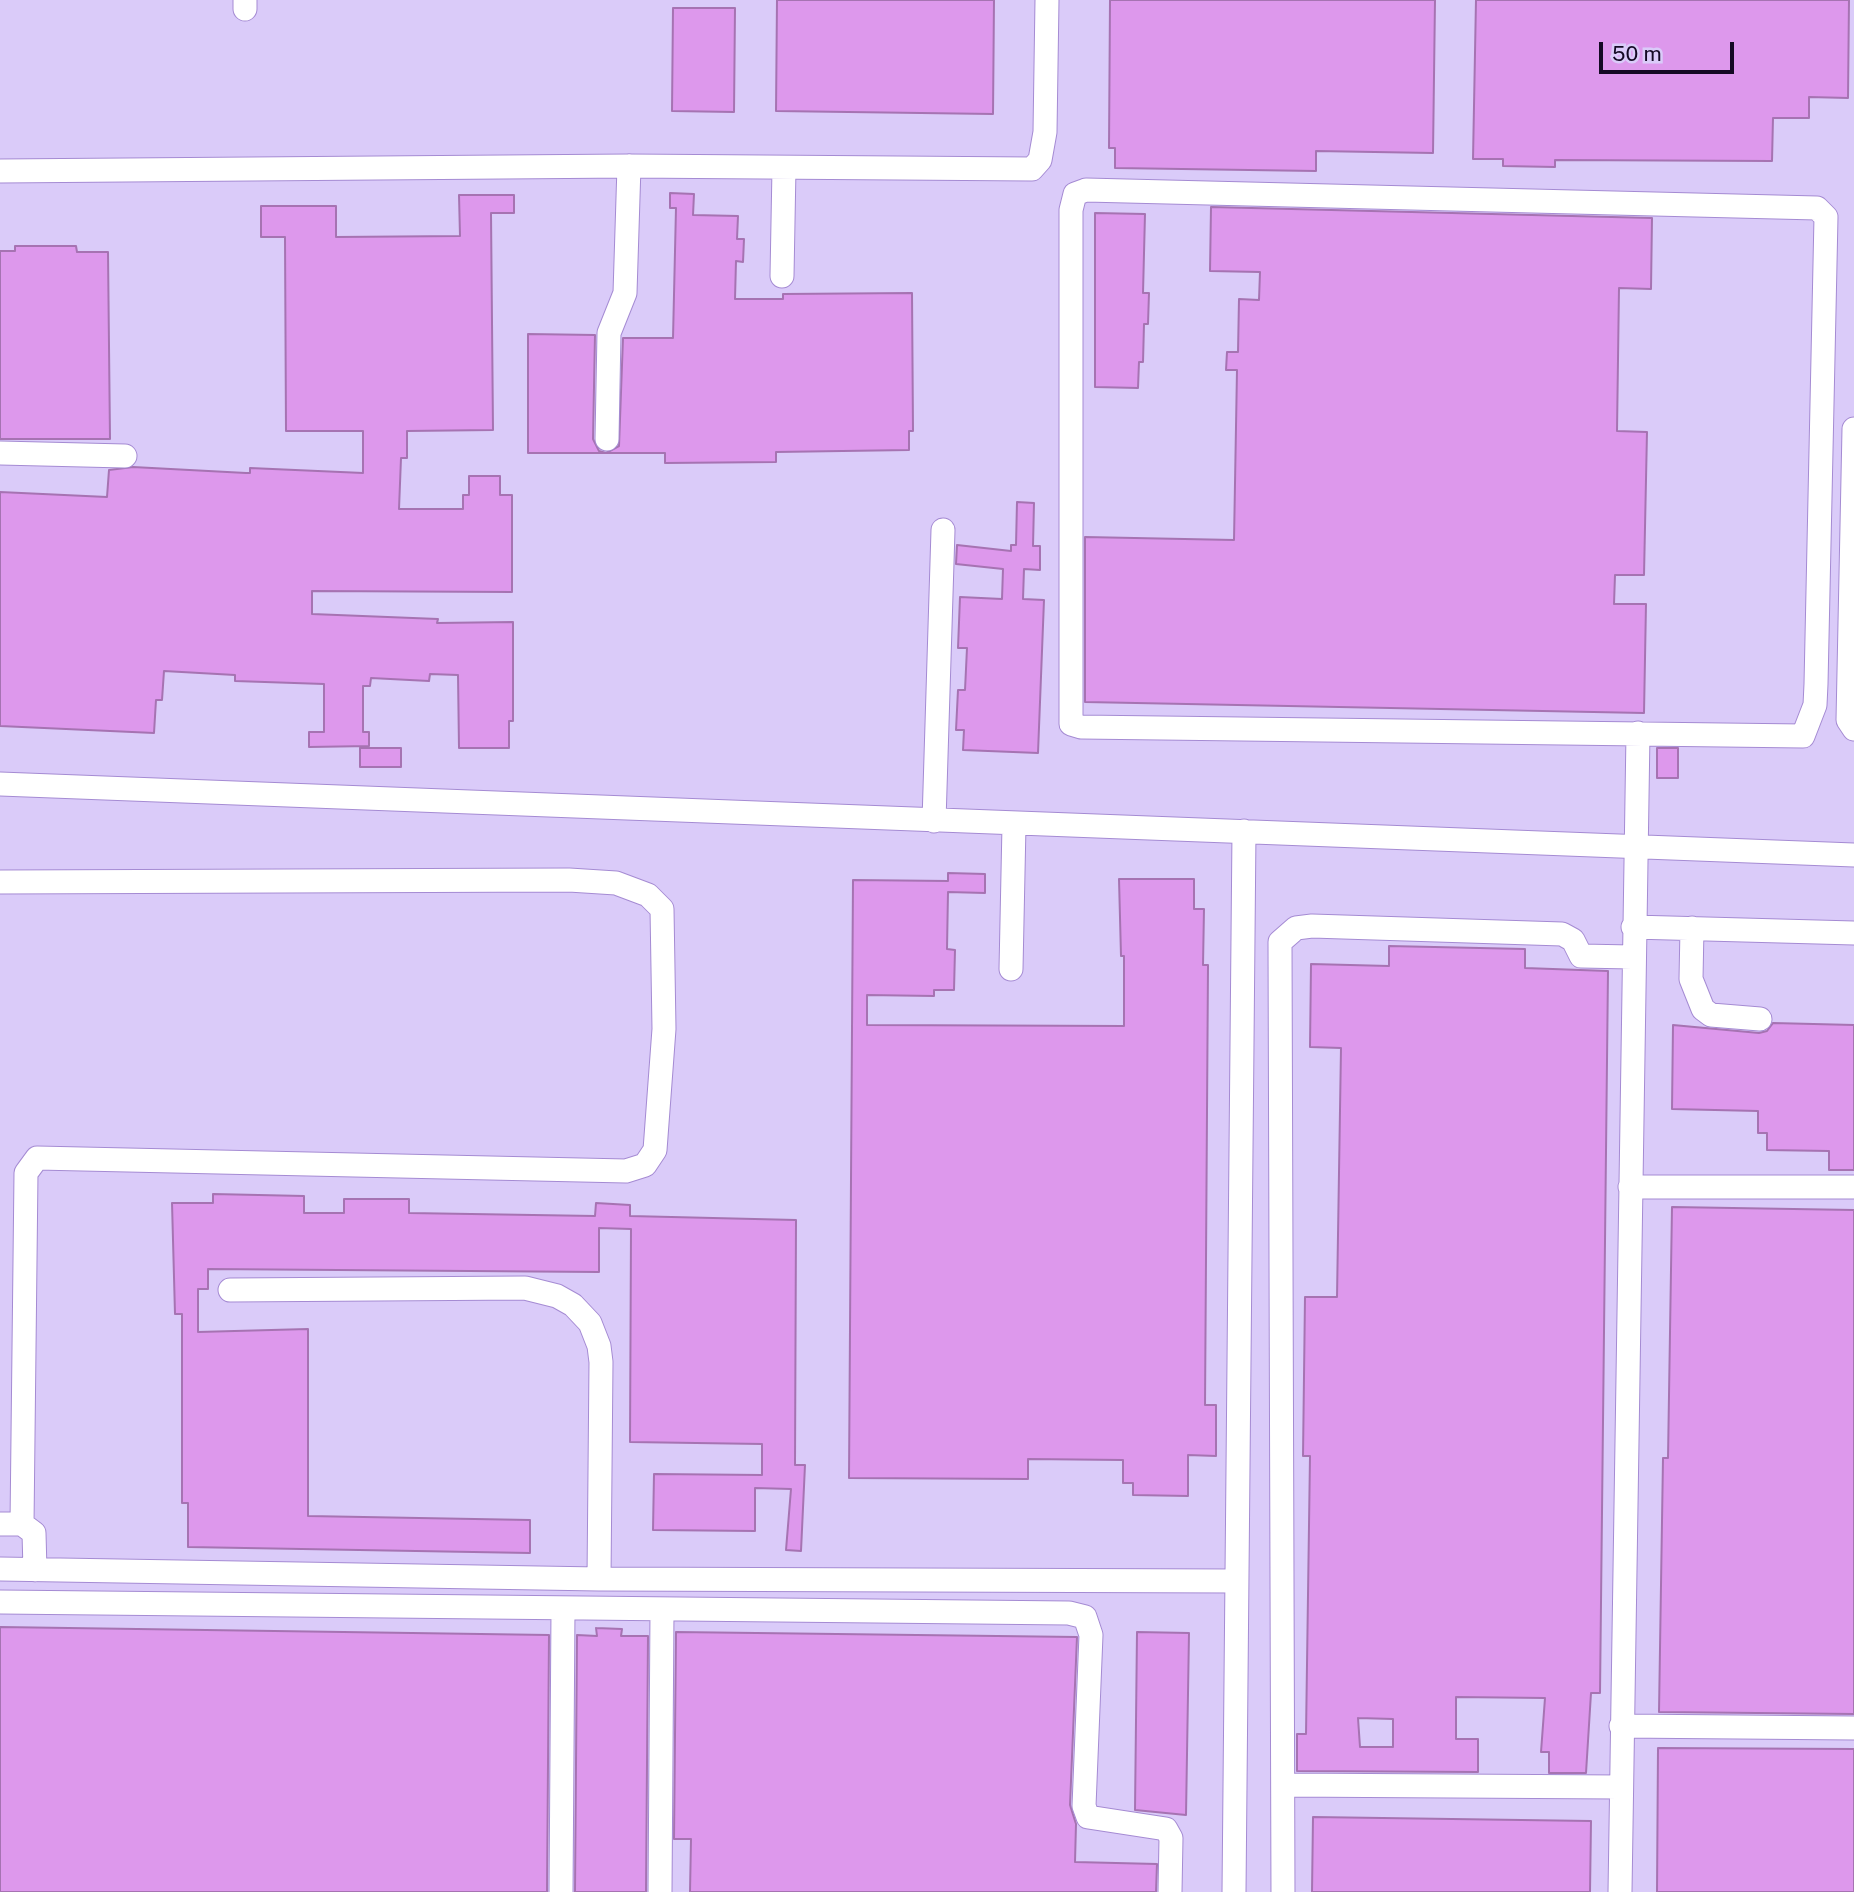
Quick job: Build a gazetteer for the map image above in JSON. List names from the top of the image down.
{
  "scale_bar": "50 m"
}
